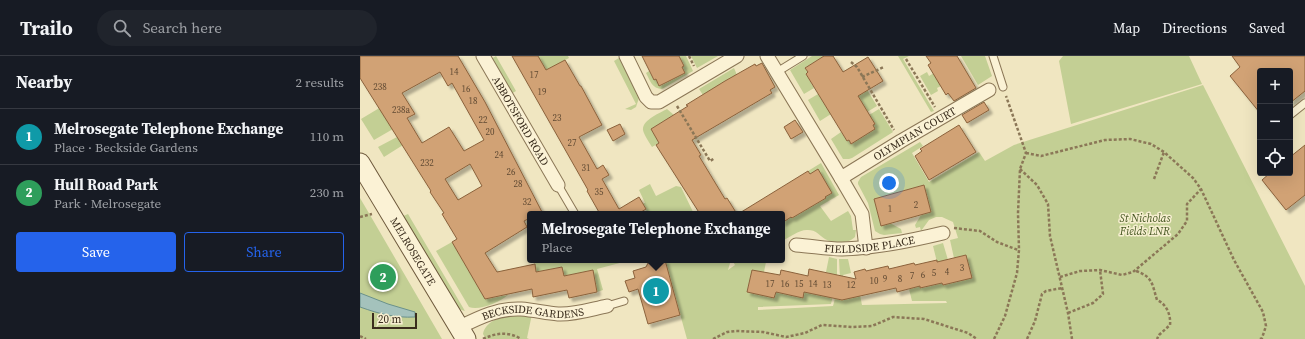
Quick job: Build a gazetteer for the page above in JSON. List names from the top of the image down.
{
  "streets": {
    "street": [
      "ABBOTSFORD ROAD",
      "OLYMPIAN COURT",
      "FIELDSIDE PLACE",
      "MELROSEGATE",
      "BECKSIDE GARDENS"
    ]
  },
  "crossings": [
    ["MELROSEGATE", "BECKSIDE GARDENS"]
  ],
  "parks": ["St Nicholas Fields LNR"],
  "house_numbers": [
    "14",
    "17",
    "238",
    "16",
    "19",
    "18",
    "238a",
    "23",
    "22",
    "20",
    "27",
    "24",
    "232",
    "31",
    "26",
    "28",
    "35",
    "32",
    "2",
    "1",
    "3",
    "4",
    "5",
    "6",
    "7",
    "9",
    "8",
    "10",
    "17",
    "16",
    "15",
    "14",
    "13",
    "12"
  ],
  "scale_bar": "20 m",
  "page": {
    "header": "Trailo",
    "search": "Search here",
    "nav": ["Map", "Directions", "Saved"],
    "heading": ["Nearby", "2 results"],
    "map_buttons": ["+", "−"],
    "list": [
      {
        "mark": "1",
        "name": "Melrosegate Telephone Exchange",
        "note": "Place · Beckside Gardens",
        "value": "110 m"
      },
      {
        "mark": "2",
        "name": "Hull Road Park",
        "note": "Park · Melrosegate",
        "value": "230 m"
      }
    ],
    "popup": ["Melrosegate Telephone Exchange", "Place"],
    "buttons": ["Save", "Share"],
    "pins": ["2", "1"],
    "scale": "20 m"
  }
}
